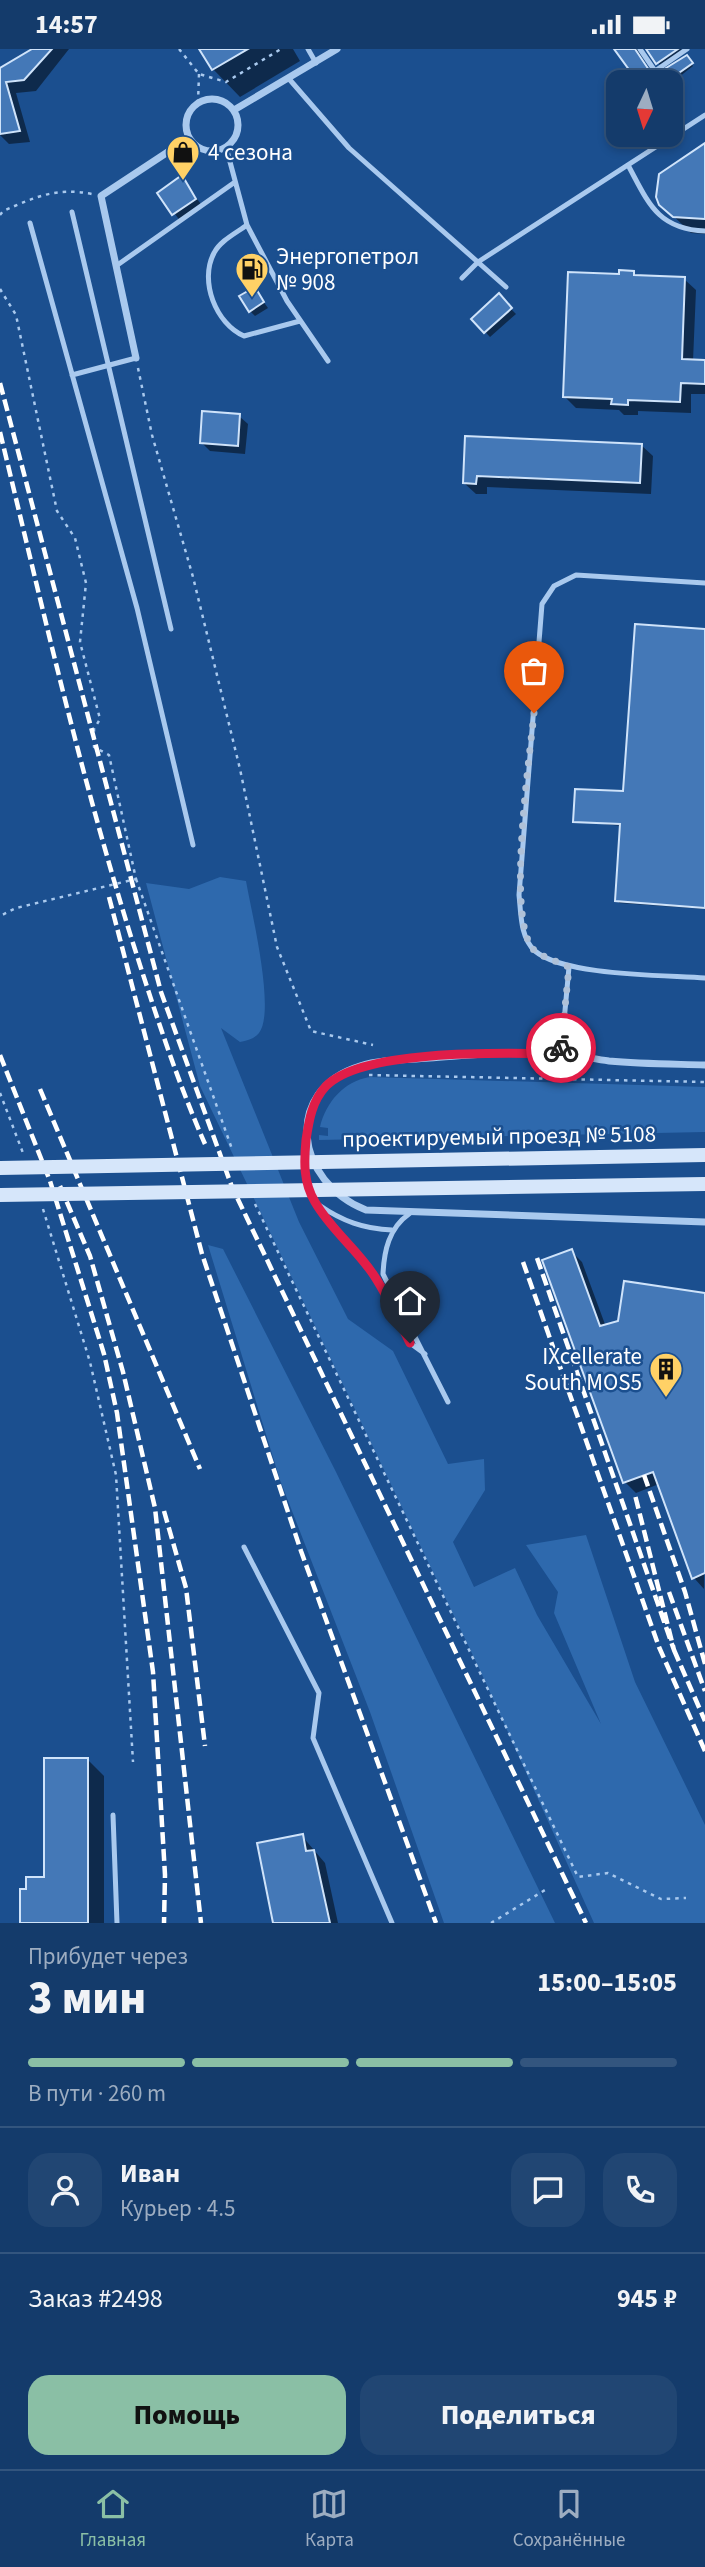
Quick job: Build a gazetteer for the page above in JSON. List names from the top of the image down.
{
  "streets": {
    "main road": ["проектируемый проезд № 5108"]
  },
  "places": {
    "shop": ["4 сезона"],
    "fuel station": ["Энергопетрол № 908"],
    "building": ["IXcellerate South MOS5"]
  },
  "north": "bottom",
  "page": {
    "status": "14:57",
    "heading": ["3 мин", "Прибудет через", "15:00–15:05"],
    "panel": [
      "Иван",
      "Курьер · 4.5",
      "Заказ #2498",
      "945 ₽"
    ],
    "bar": "В пути · 260 m",
    "buttons": ["Помощь", "Поделиться"],
    "tabs": ["Главная", "Карта", "Сохранённые"]
  }
}
